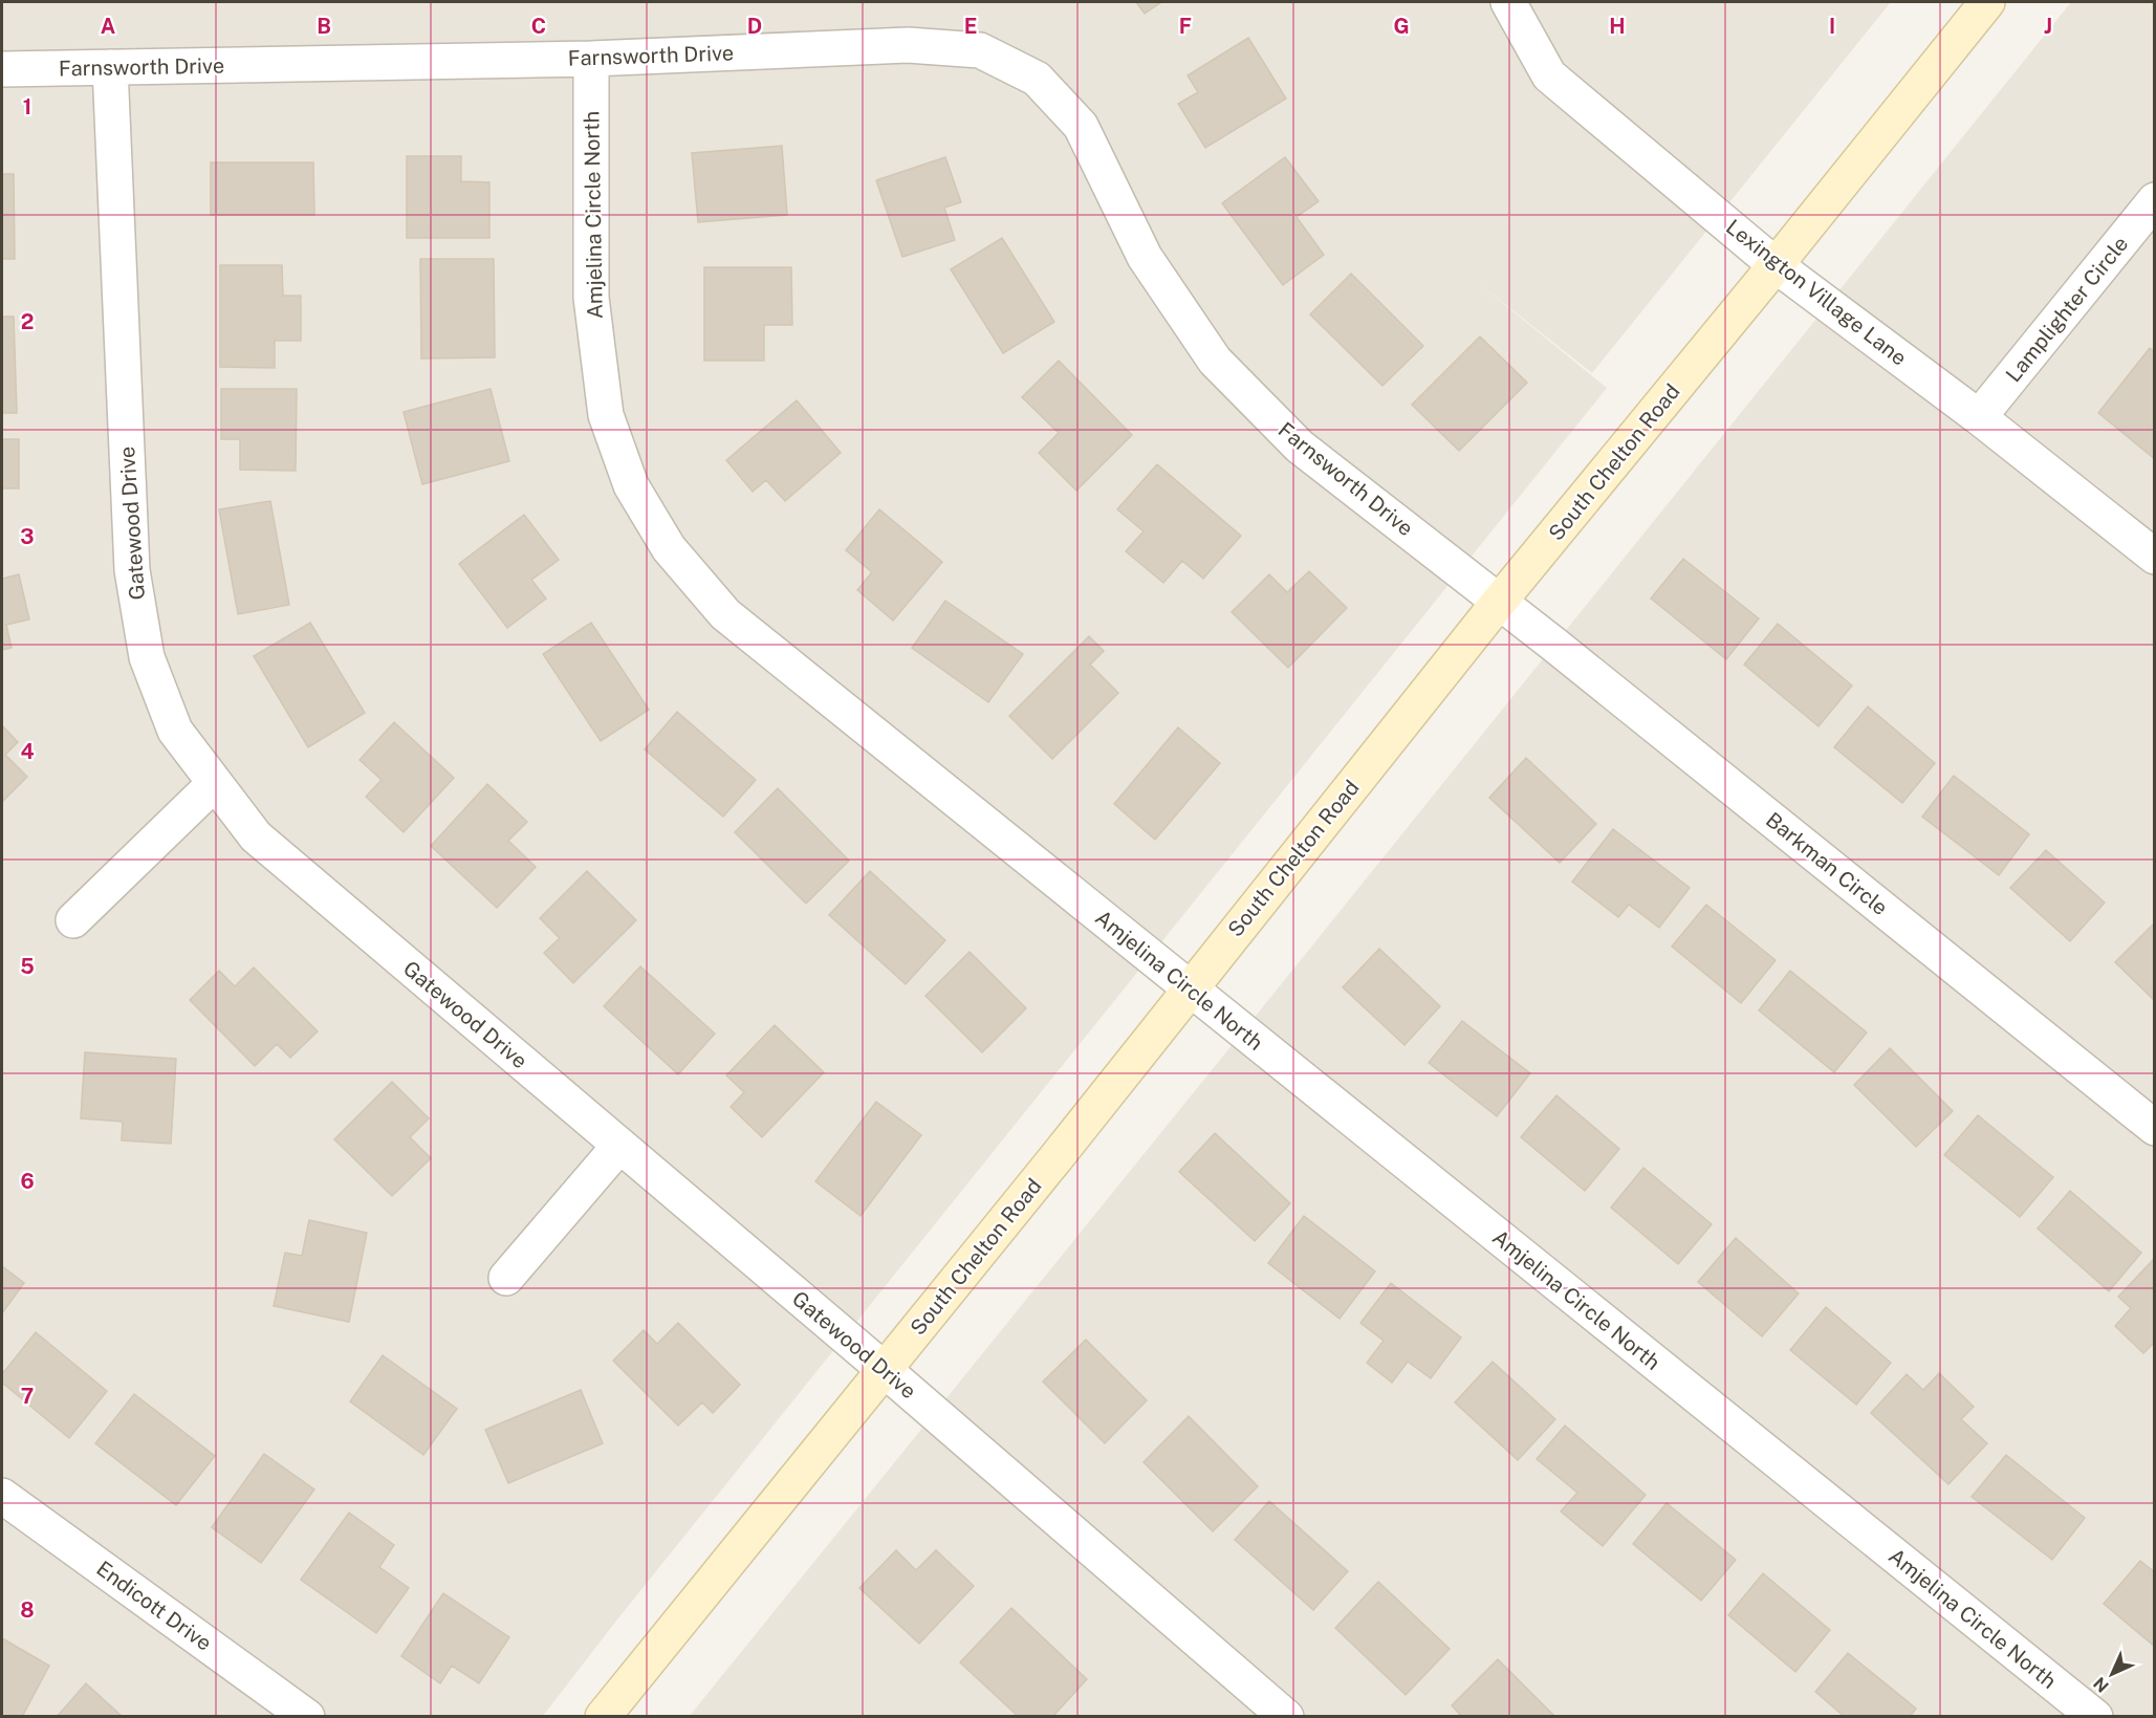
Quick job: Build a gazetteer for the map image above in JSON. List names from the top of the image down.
{
  "streets": {
    "main road": ["South Chelton Road"],
    "street": [
      "Farnsworth Drive",
      "Amjelina Circle North",
      "Lexington Village Lane",
      "Lamplighter Circle",
      "Gatewood Drive",
      "Barkman Circle",
      "Endicott Drive"
    ]
  },
  "crossings": [
    ["Farnsworth Drive", "Amjelina Circle North"],
    ["Farnsworth Drive", "South Chelton Road"],
    ["Farnsworth Drive", "Gatewood Drive"],
    ["Farnsworth Drive", "Barkman Circle"],
    ["Amjelina Circle North", "South Chelton Road"],
    ["Lexington Village Lane", "Lamplighter Circle"],
    ["Lexington Village Lane", "South Chelton Road"],
    ["South Chelton Road", "Gatewood Drive"],
    ["South Chelton Road", "Barkman Circle"]
  ],
  "north": "bottom left",
  "grid": {
    "columns": [
      "A",
      "B",
      "C",
      "D",
      "E",
      "F",
      "G",
      "H",
      "I",
      "J"
    ],
    "rows": [
      "1",
      "2",
      "3",
      "4",
      "5",
      "6",
      "7",
      "8"
    ]
  }
}
